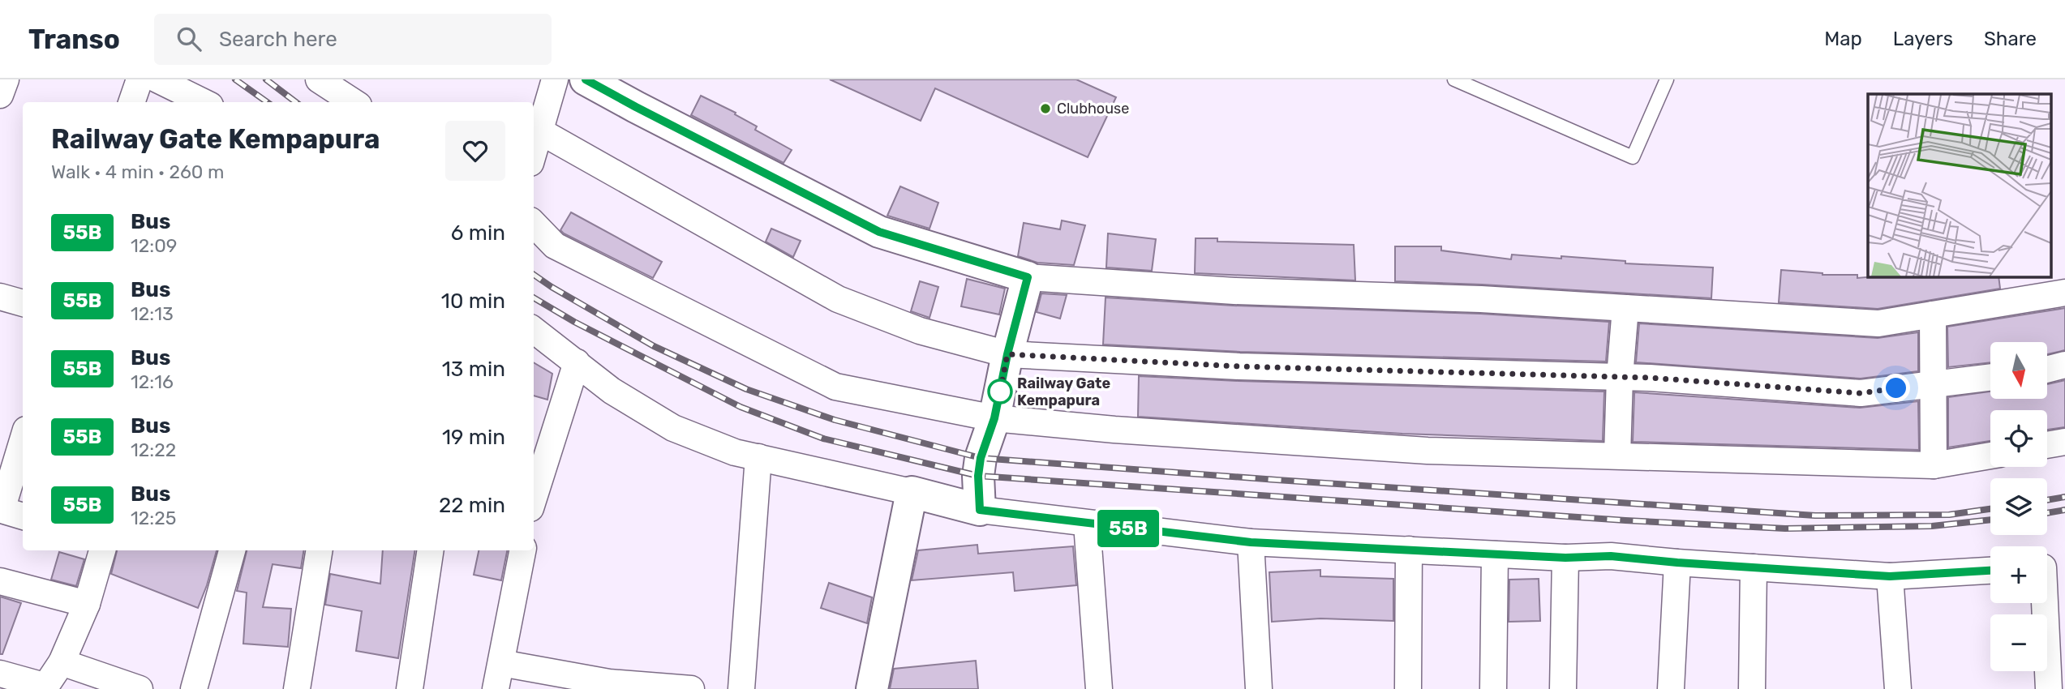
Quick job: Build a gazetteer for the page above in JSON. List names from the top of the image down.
{
  "places": ["Clubhouse", "Railway Gate Kempapura"],
  "lines": ["bus line 55B"],
  "north": "bottom",
  "page": {
    "header": "Transo",
    "search": "Search here",
    "nav": ["Map", "Layers", "Share"],
    "on_map": "55B",
    "heading": ["Railway Gate Kempapura", "Walk · 4 min · 260 m"],
    "list": [
      {
        "mark": "55B",
        "name": "Bus",
        "note": "12:09",
        "value": "6 min"
      },
      {
        "mark": "55B",
        "name": "Bus",
        "note": "12:13",
        "value": "10 min"
      },
      {
        "mark": "55B",
        "name": "Bus",
        "note": "12:16",
        "value": "13 min"
      },
      {
        "mark": "55B",
        "name": "Bus",
        "note": "12:22",
        "value": "19 min"
      },
      {
        "mark": "55B",
        "name": "Bus",
        "note": "12:25",
        "value": "22 min"
      }
    ],
    "map_buttons": ["+", "−"]
  }
}
